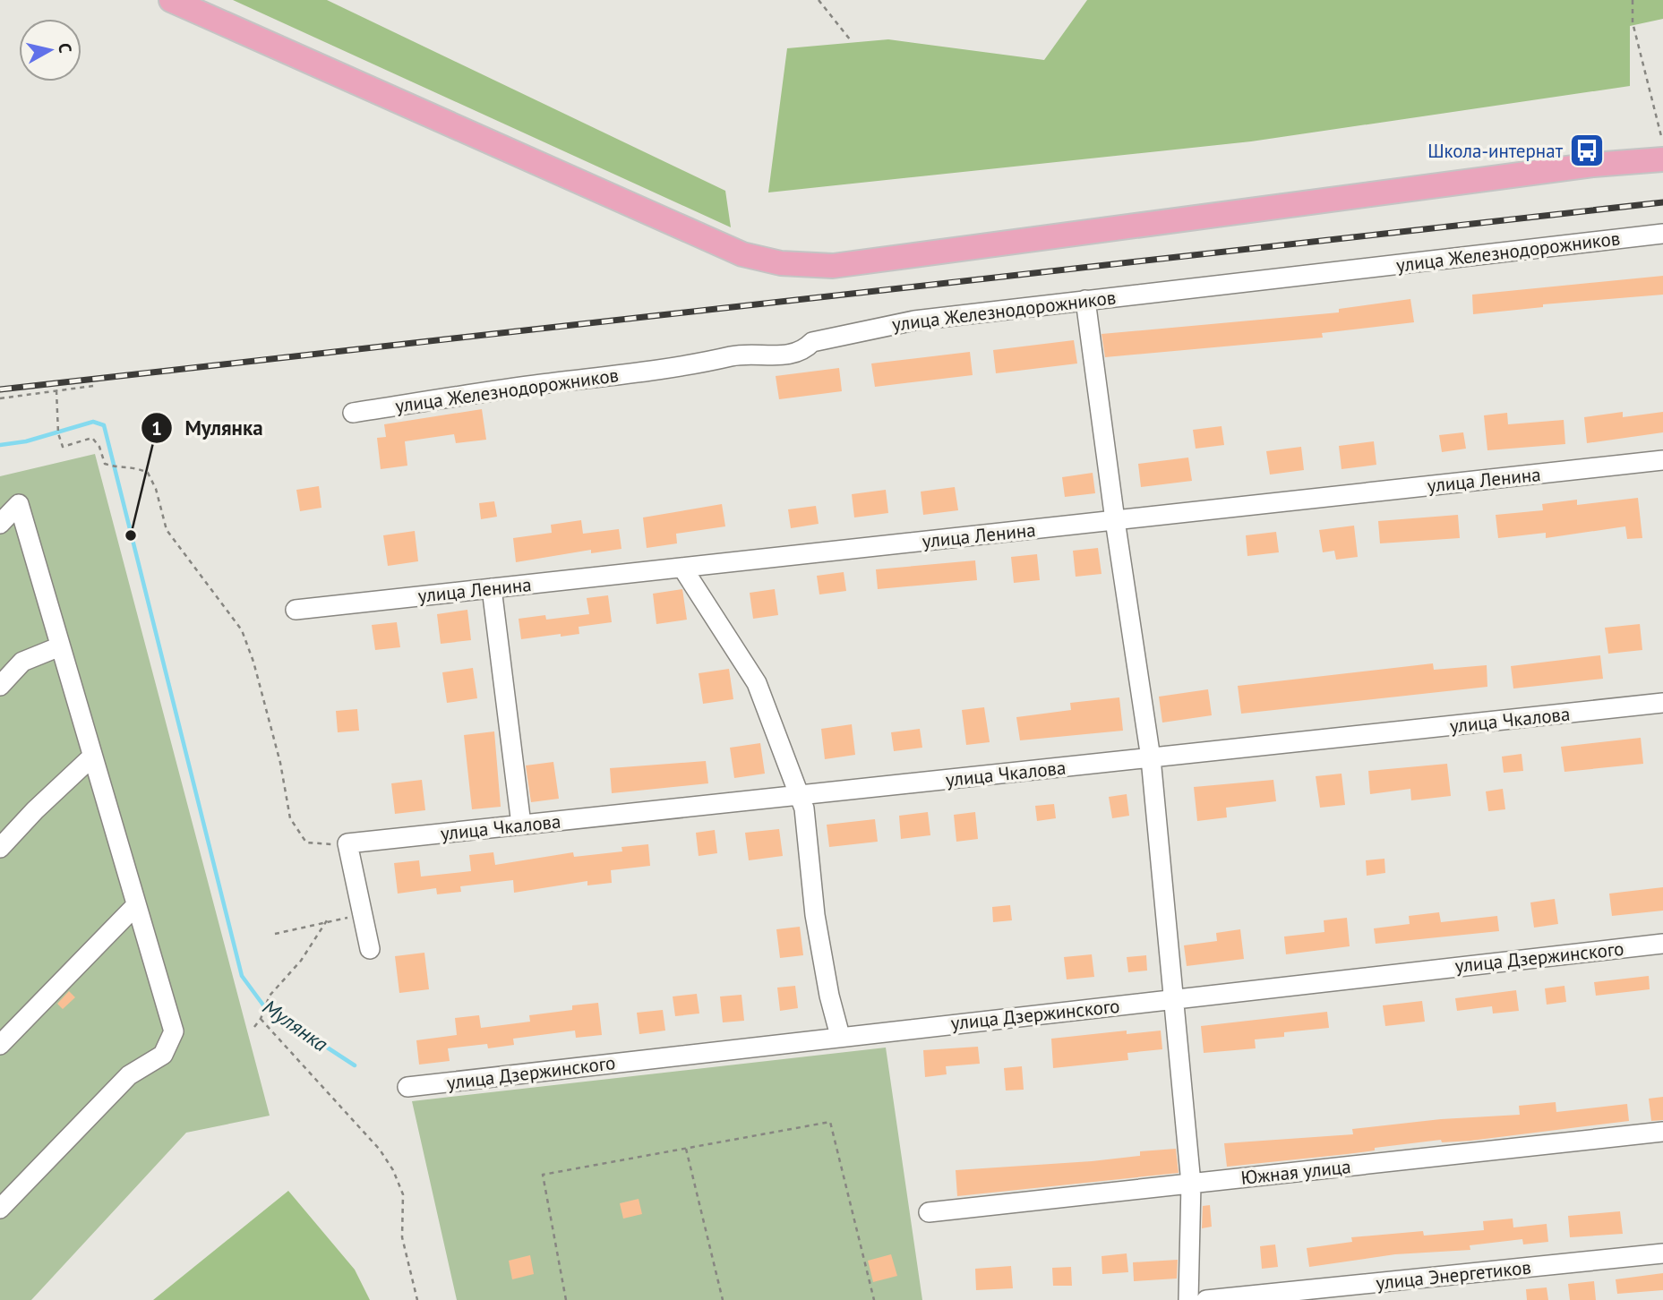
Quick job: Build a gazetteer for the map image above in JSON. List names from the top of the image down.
{
  "streets": {
    "street": [
      "улица Железнодорожников",
      "улица Ленина",
      "улица Чкалова",
      "улица Дзержинского",
      "Южная улица",
      "улица Энергетиков"
    ]
  },
  "water": ["Мулянка"],
  "places": {
    "bus stop": ["Школа-интернат"],
    "other": ["Мулянка"]
  },
  "north": "right"
}
